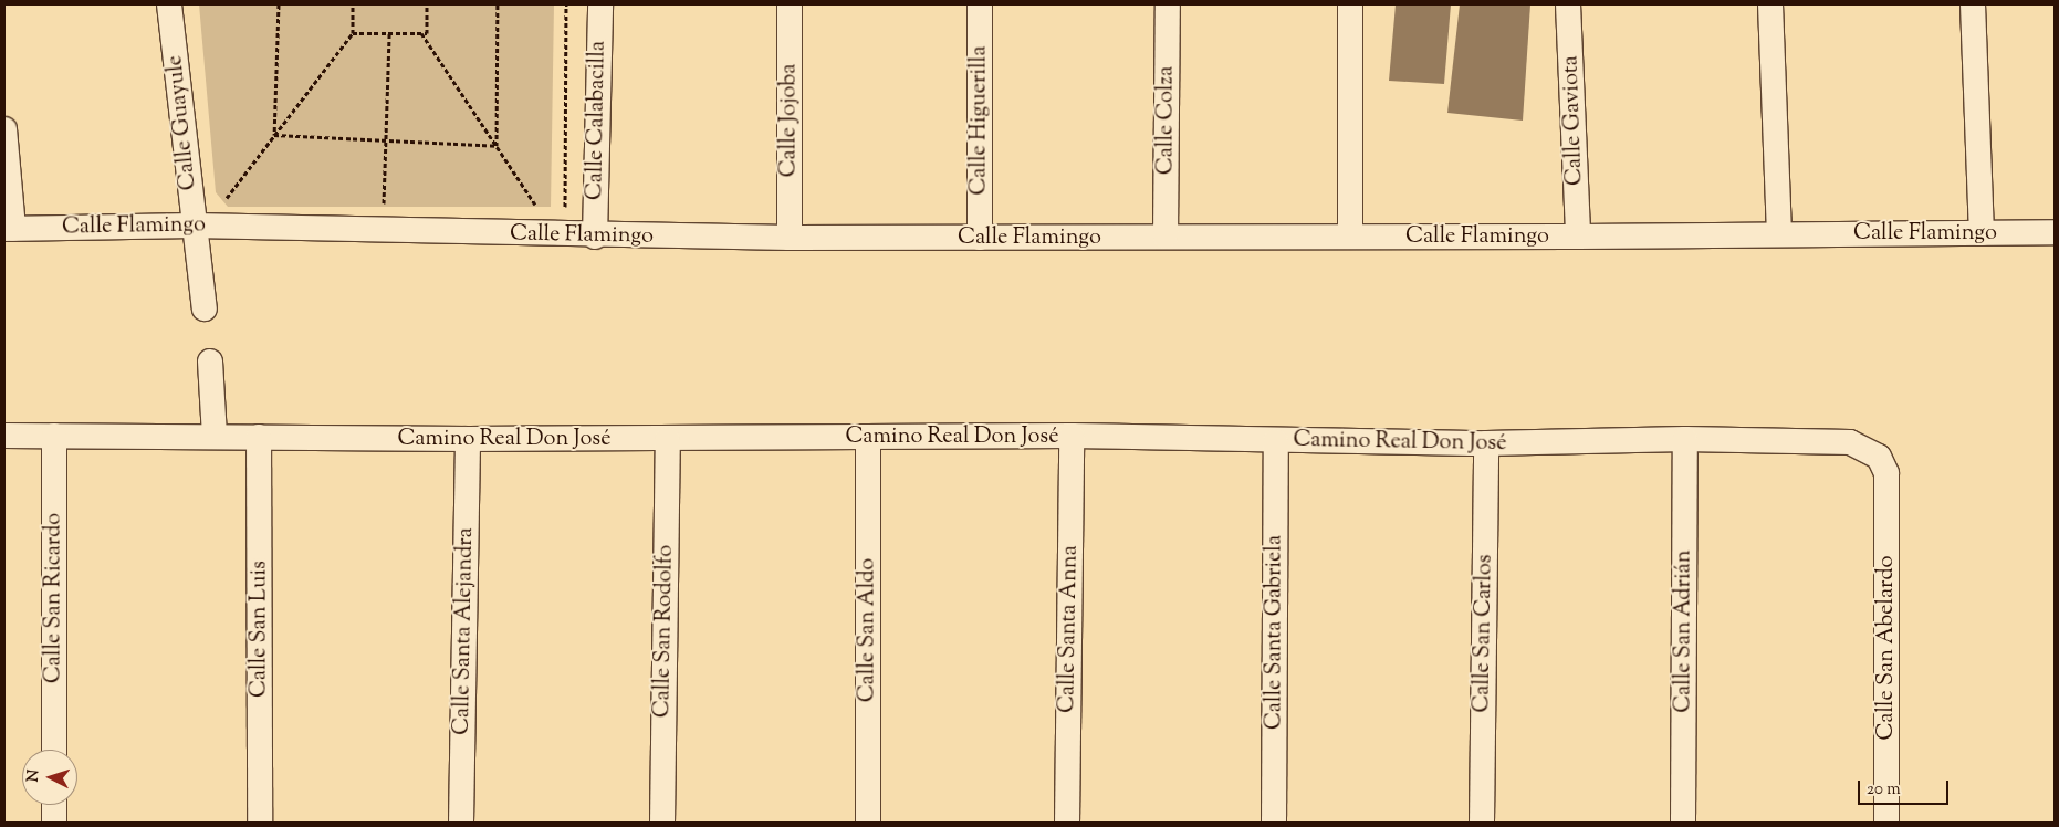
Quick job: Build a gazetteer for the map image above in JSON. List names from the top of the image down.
{
  "streets": {
    "street": [
      "Calle Calabacilla",
      "Calle Jojoba",
      "Calle Higuerilla",
      "Calle Colza",
      "Calle Gaviota",
      "Calle Guayule",
      "Calle Flamingo",
      "Camino Real Don José",
      "Calle San Ricardo",
      "Calle San Luis",
      "Calle Santa Anna",
      "Calle San Aldo",
      "Calle Santa Alejandra",
      "Calle San Rodolfo",
      "Calle San Adrián",
      "Calle Santa Gabriela",
      "Calle San Carlos",
      "Calle San Abelardo"
    ]
  },
  "crossings": [
    ["Calle Calabacilla", "Calle Flamingo"],
    ["Calle Jojoba", "Calle Flamingo"],
    ["Calle Higuerilla", "Calle Flamingo"],
    ["Calle Colza", "Calle Flamingo"],
    ["Calle Gaviota", "Calle Flamingo"],
    ["Calle Guayule", "Calle Flamingo"],
    ["Camino Real Don José", "Calle San Ricardo"],
    ["Camino Real Don José", "Calle San Luis"],
    ["Camino Real Don José", "Calle Santa Anna"],
    ["Camino Real Don José", "Calle San Aldo"],
    ["Camino Real Don José", "Calle Santa Alejandra"],
    ["Camino Real Don José", "Calle San Rodolfo"],
    ["Camino Real Don José", "Calle San Adrián"],
    ["Camino Real Don José", "Calle Santa Gabriela"],
    ["Camino Real Don José", "Calle San Carlos"],
    ["Camino Real Don José", "Calle San Abelardo"]
  ],
  "scale_bar": "20 m",
  "north": "left"
}
